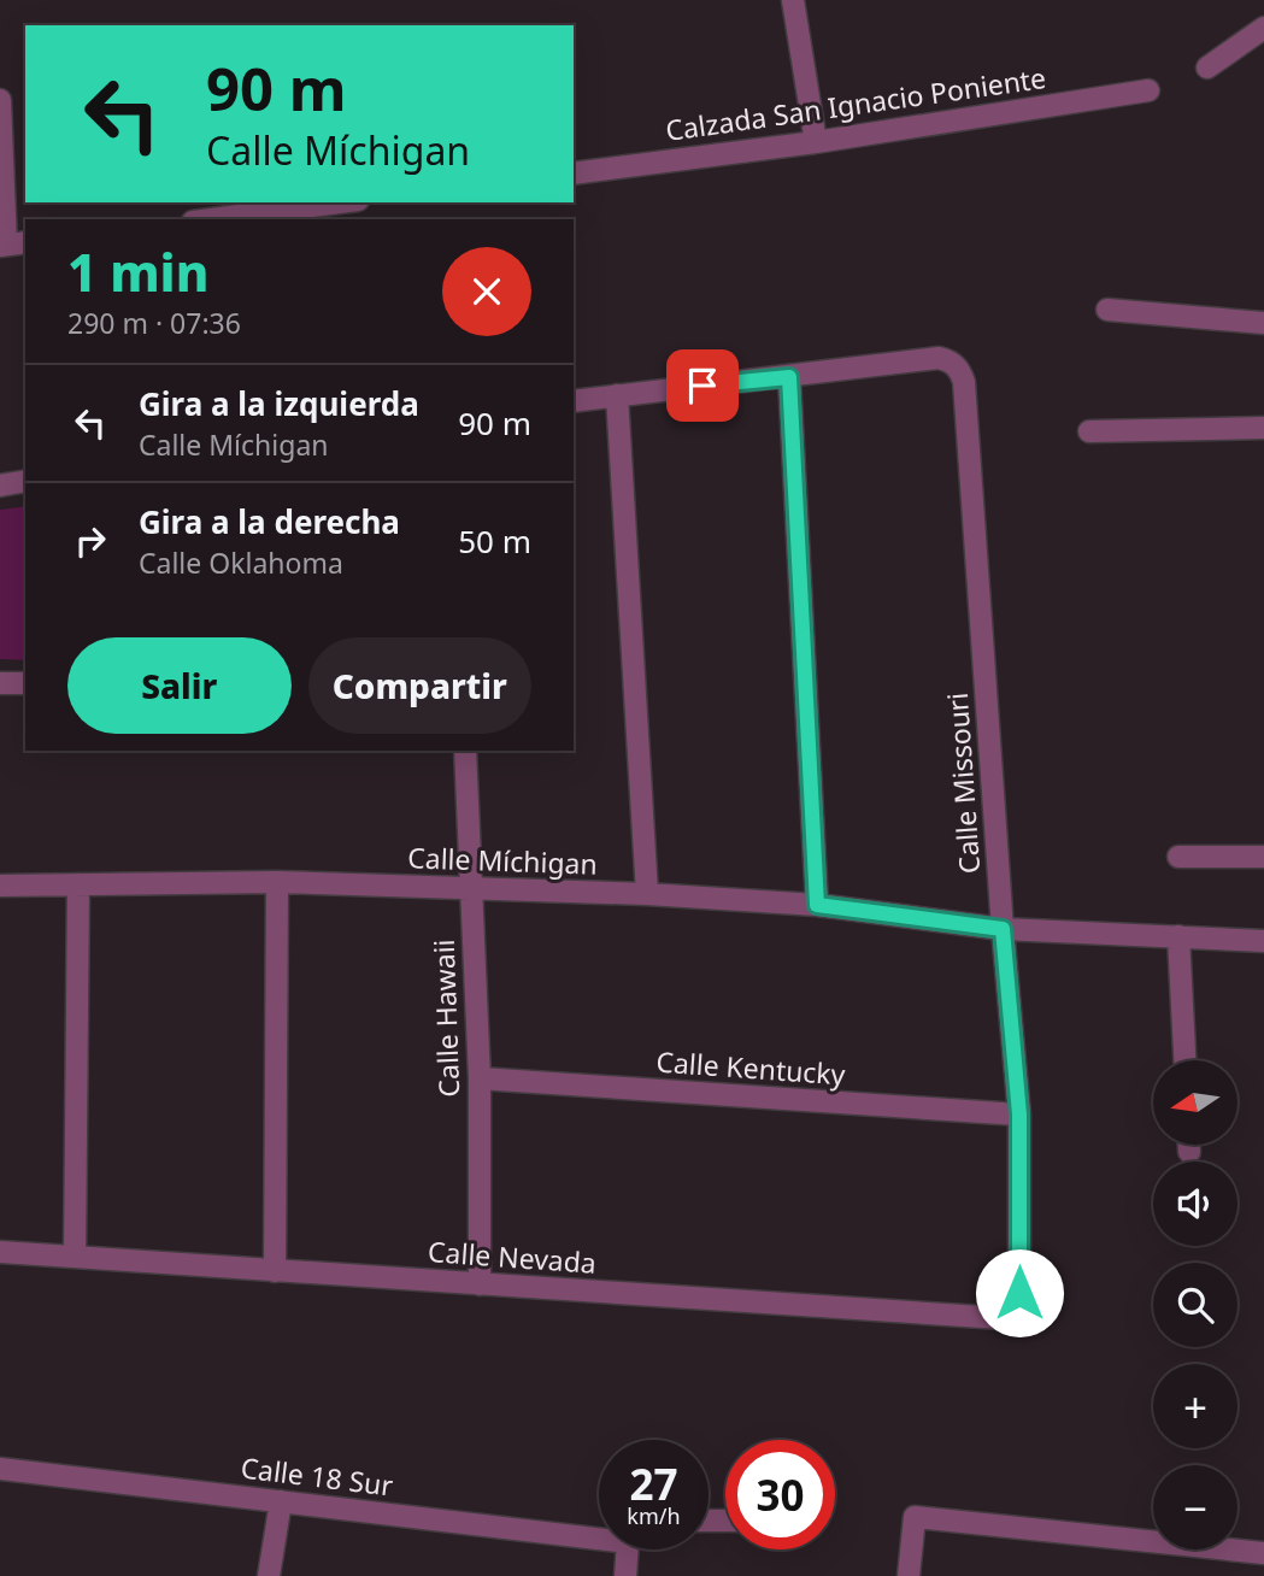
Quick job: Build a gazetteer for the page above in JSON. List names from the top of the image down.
{
  "streets": {
    "street": [
      "Calzada San Ignacio Poniente",
      "Calle Missouri",
      "Calle Míchigan",
      "Calle Hawaii",
      "Calle Kentucky",
      "Calle Nevada",
      "Calle 18 Sur"
    ]
  },
  "crossings": [
    ["Calle Missouri", "Calle Míchigan"],
    ["Calle Missouri", "Calle Kentucky"],
    ["Calle Missouri", "Calle Nevada"],
    ["Calle Míchigan", "Calle Hawaii"],
    ["Calle Hawaii", "Calle Kentucky"],
    ["Calle Hawaii", "Calle Nevada"]
  ],
  "north": "left",
  "page": {
    "turn": ["90 m", "Calle Míchigan"],
    "heading": ["1 min", "290 m · 07:36"],
    "list": [
      {
        "name": "Gira a la izquierda",
        "note": "Calle Míchigan",
        "value": "90 m"
      },
      {
        "name": "Gira a la derecha",
        "note": "Calle Oklahoma",
        "value": "50 m"
      }
    ],
    "buttons": ["Salir", "Compartir"],
    "map_buttons": ["+", "−"],
    "speed": "27 km/h",
    "limit": "30"
  }
}
